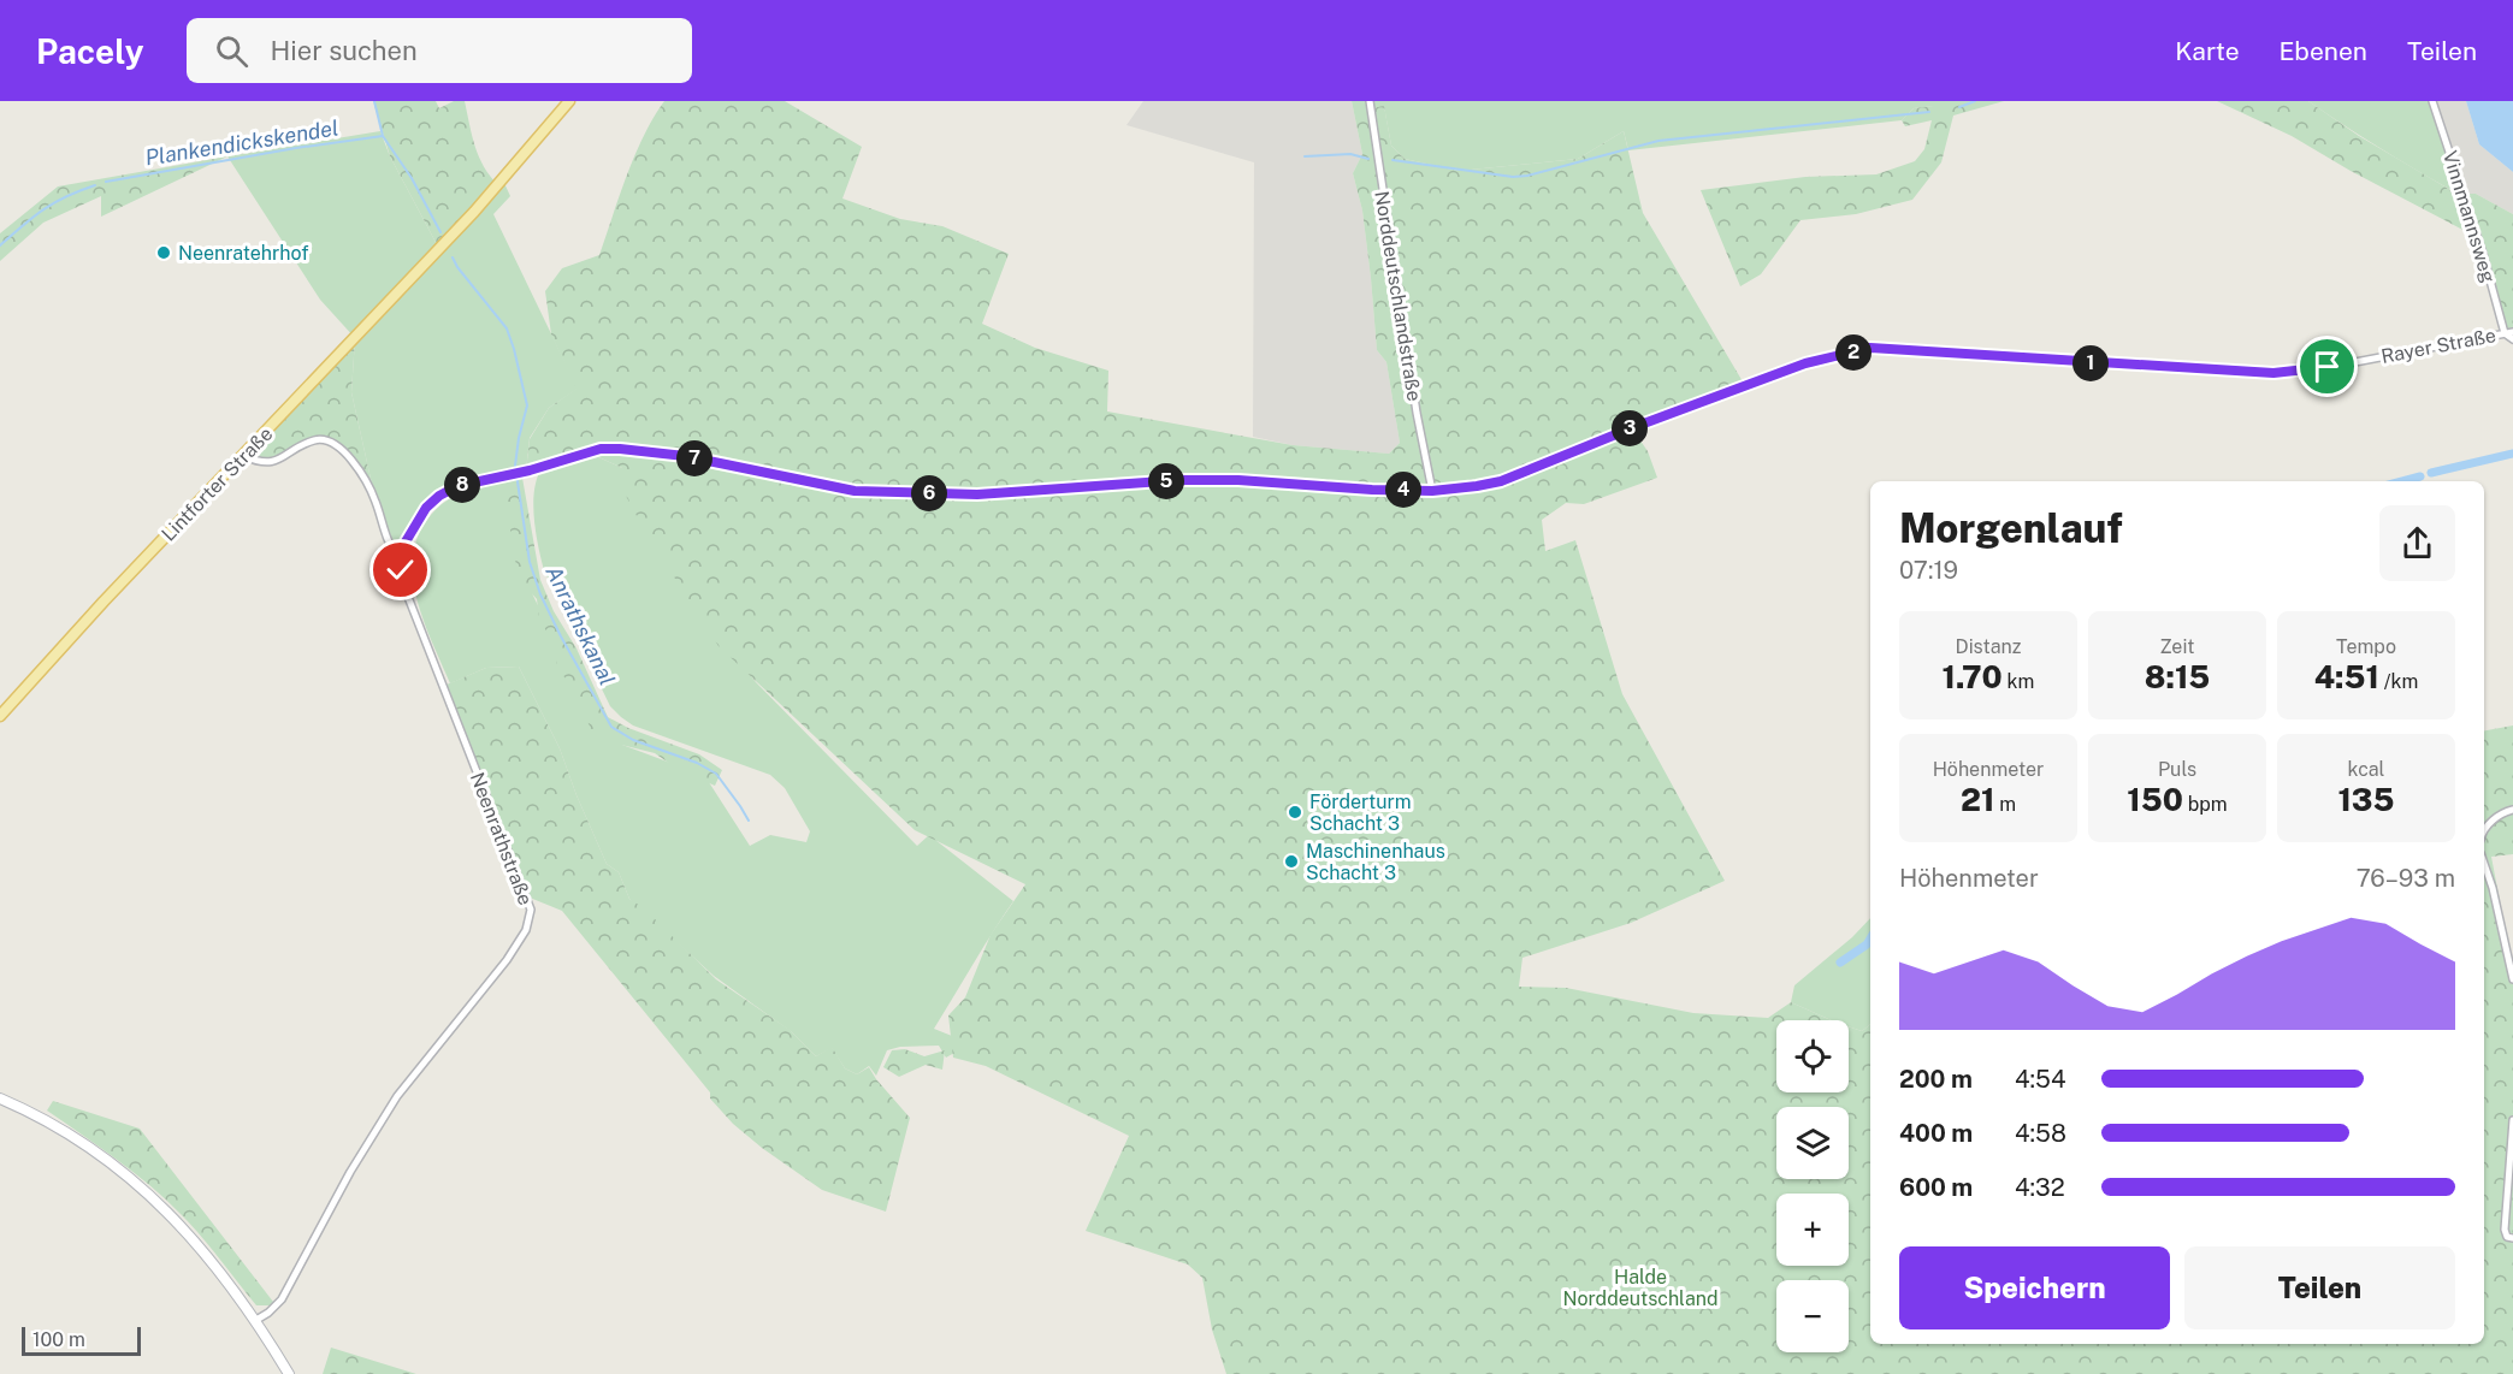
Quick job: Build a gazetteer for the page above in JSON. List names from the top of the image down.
{
  "streets": {
    "main road": ["Lintforter Straße"],
    "street": [
      "Vinnmannsweg",
      "Norddeutschlandstraße",
      "Rayer Straße",
      "Neenrathstraße"
    ]
  },
  "crossings": [
    ["Vinnmannsweg", "Rayer Straße"],
    ["Norddeutschlandstraße", "Rayer Straße"],
    ["Rayer Straße", "Neenrathstraße"],
    ["Lintforter Straße", "Neenrathstraße"]
  ],
  "water": ["Plankendickskendel", "Anrathskanal"],
  "parks": ["Halde Norddeutschland"],
  "places": ["Neenratehrhof", "Förderturm Schacht 3", "Maschinenhaus Schacht 3"],
  "scale_bar": "100 m",
  "page": {
    "header": "Pacely",
    "search": "Hier suchen",
    "nav": ["Karte", "Ebenen", "Teilen"],
    "pins": [
      "2",
      "1",
      "3",
      "7",
      "5",
      "8",
      "4",
      "6"
    ],
    "heading": ["Morgenlauf", "07:19"],
    "stats": [
      ["Distanz", "1.70 km"],
      ["Zeit", "8:15"],
      ["Tempo", "4:51 /km"],
      ["Höhenmeter", "21 m"],
      ["Puls", "150 bpm"],
      ["kcal", "135"]
    ],
    "chart": ["Höhenmeter", "76–93 m"],
    "map_buttons": ["+", "−"],
    "list": [
      {
        "name": "200 m",
        "note": "4:54"
      },
      {
        "name": "400 m",
        "note": "4:58"
      },
      {
        "name": "600 m",
        "note": "4:32"
      }
    ],
    "buttons": ["Speichern", "Teilen"],
    "scale": "100 m"
  }
}
